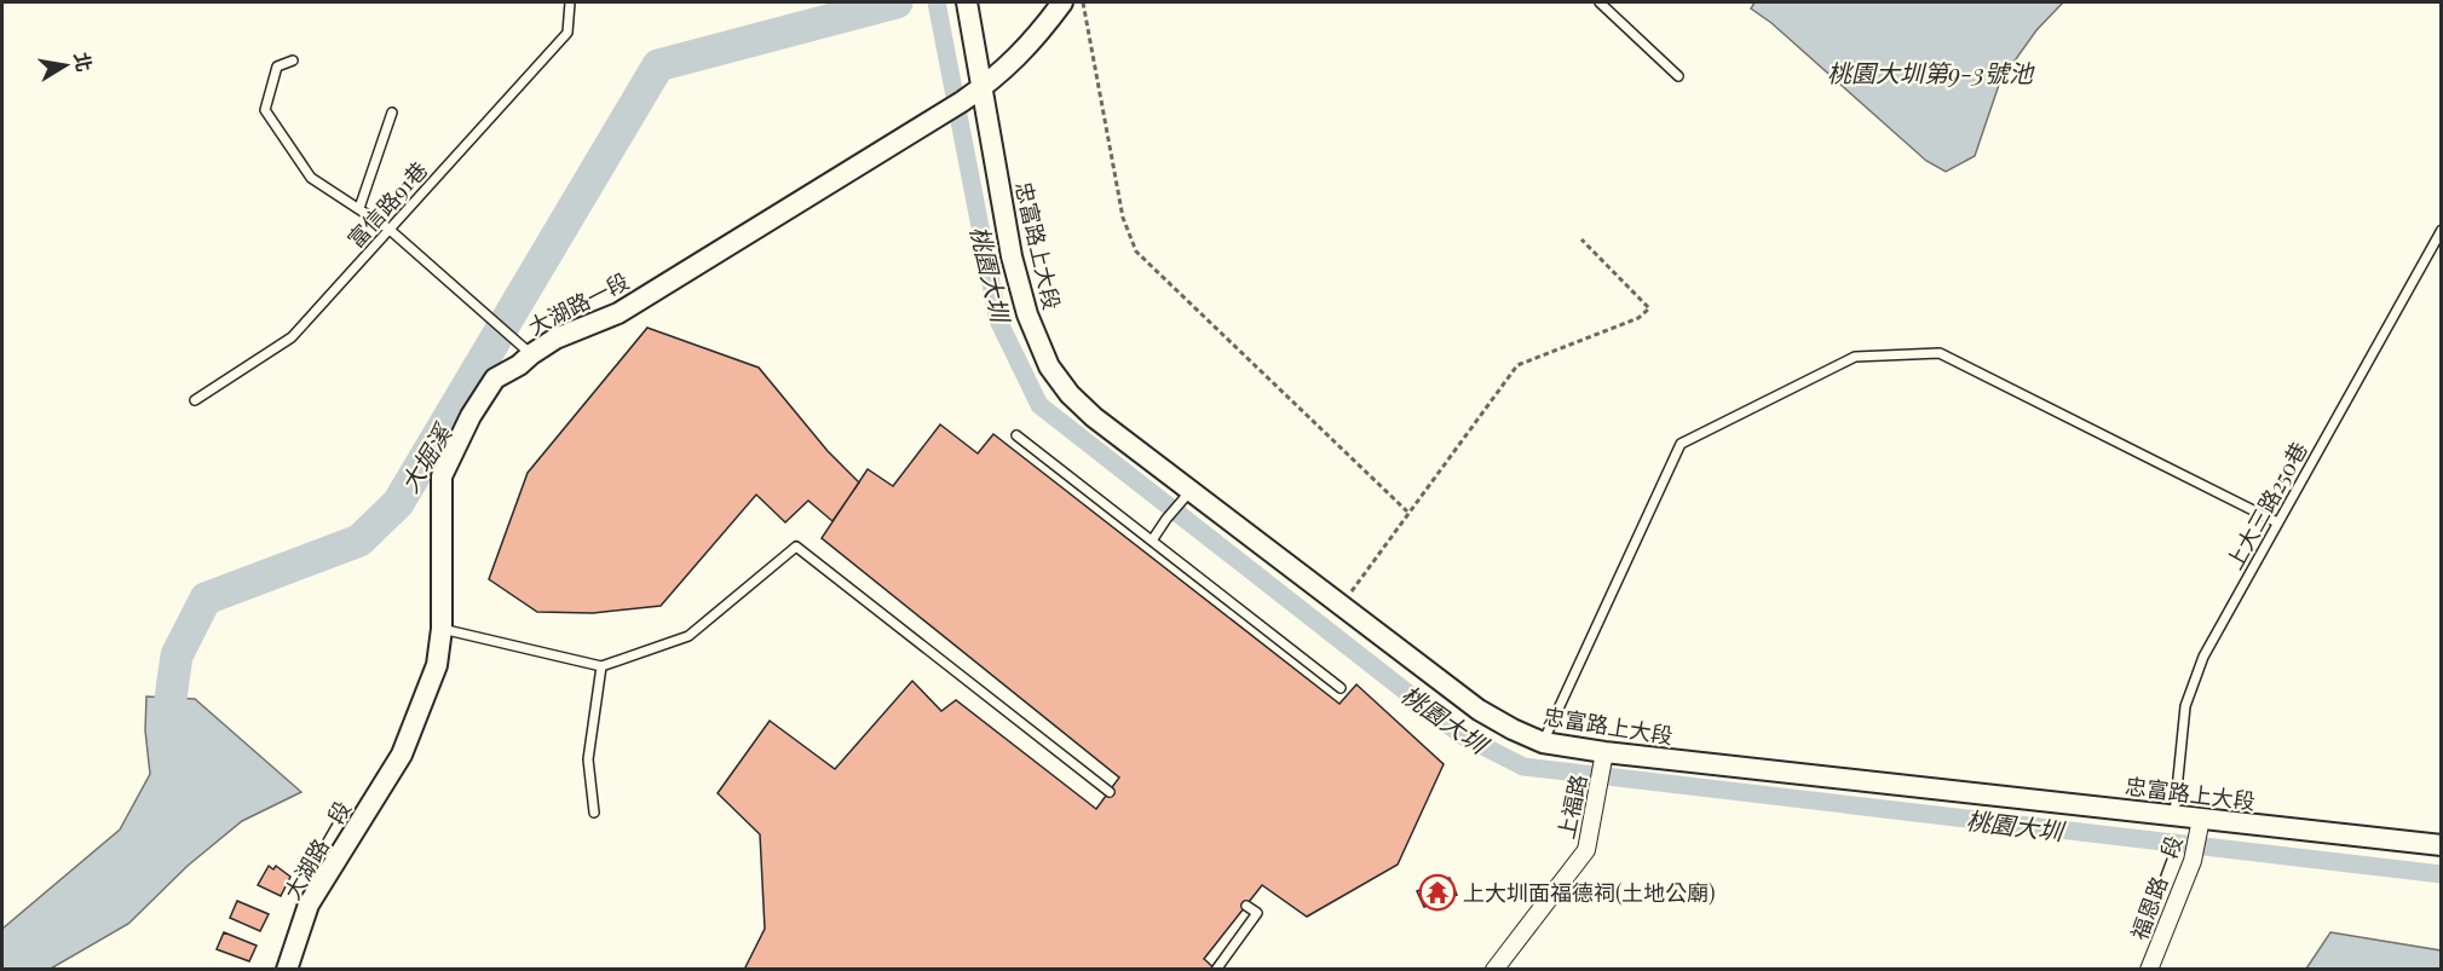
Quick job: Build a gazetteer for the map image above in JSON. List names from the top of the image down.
{
  "streets": {
    "street": [
      "忠富路上大段",
      "大湖路一段",
      "上福路",
      "福恩路一段"
    ],
    "lane": ["富信路91巷", "上大三路250巷"]
  },
  "crossings": [
    ["忠富路上大段", "大湖路一段"],
    ["忠富路上大段", "上大三路250巷"],
    ["忠富路上大段", "上福路"],
    ["忠富路上大段", "福恩路一段"]
  ],
  "water": ["桃園大圳第9-3號池", "桃園大圳", "大堀溪"],
  "places": {
    "temple": ["上大圳面福德祠(土地公廟)"]
  },
  "north": "right"
}
